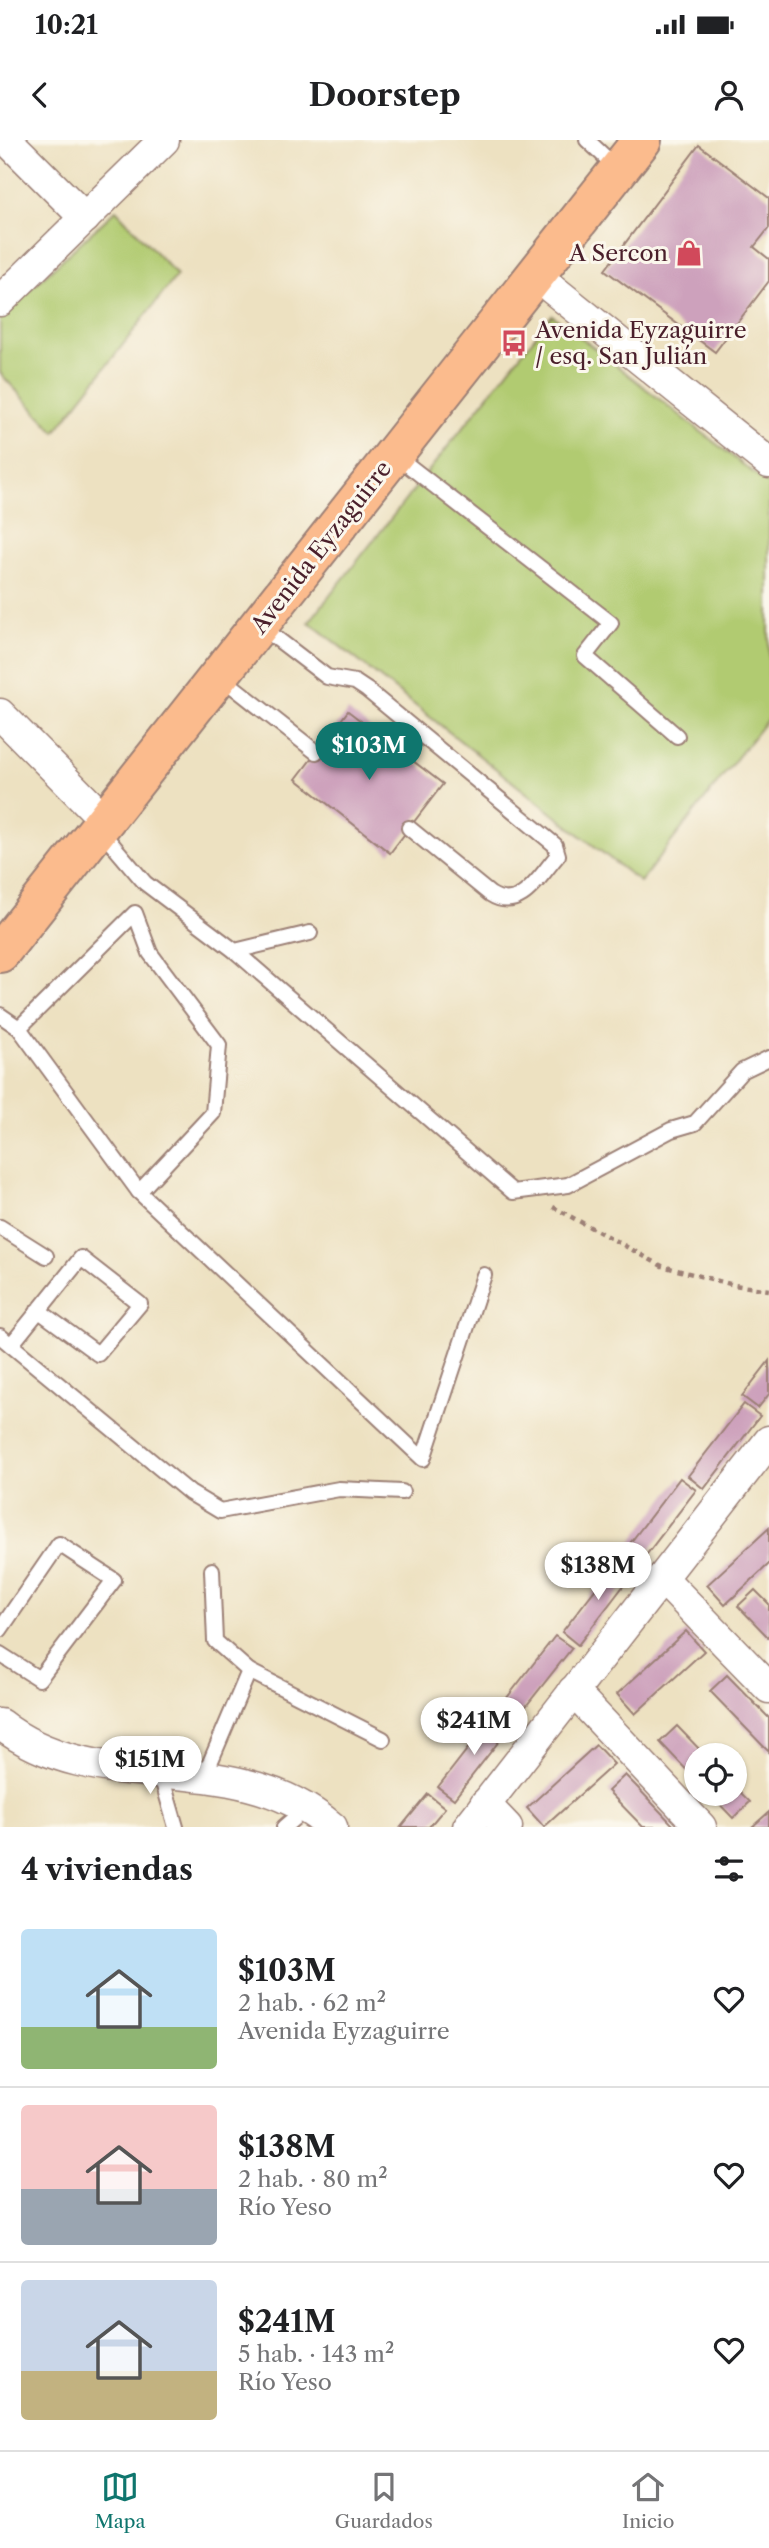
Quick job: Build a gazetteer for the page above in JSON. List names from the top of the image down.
{
  "streets": {
    "main road": ["Avenida Eyzaguirre"]
  },
  "places": {
    "shop": ["A Sercon"],
    "bus stop": ["Avenida Eyzaguirre / esq. San Julián"]
  },
  "page": {
    "status": "10:21",
    "header": "Doorstep",
    "price": [
      "$103M",
      "$138M",
      "$241M",
      "$151M"
    ],
    "heading": "4 viviendas",
    "list": [
      {
        "name": "$103M",
        "note": "2 hab. · 62 m² · Avenida Eyzaguirre"
      },
      {
        "name": "$138M",
        "note": "2 hab. · 80 m² · Río Yeso"
      },
      {
        "name": "$241M",
        "note": "5 hab. · 143 m² · Río Yeso"
      }
    ],
    "tabs": ["Mapa", "Guardados", "Inicio"]
  }
}
